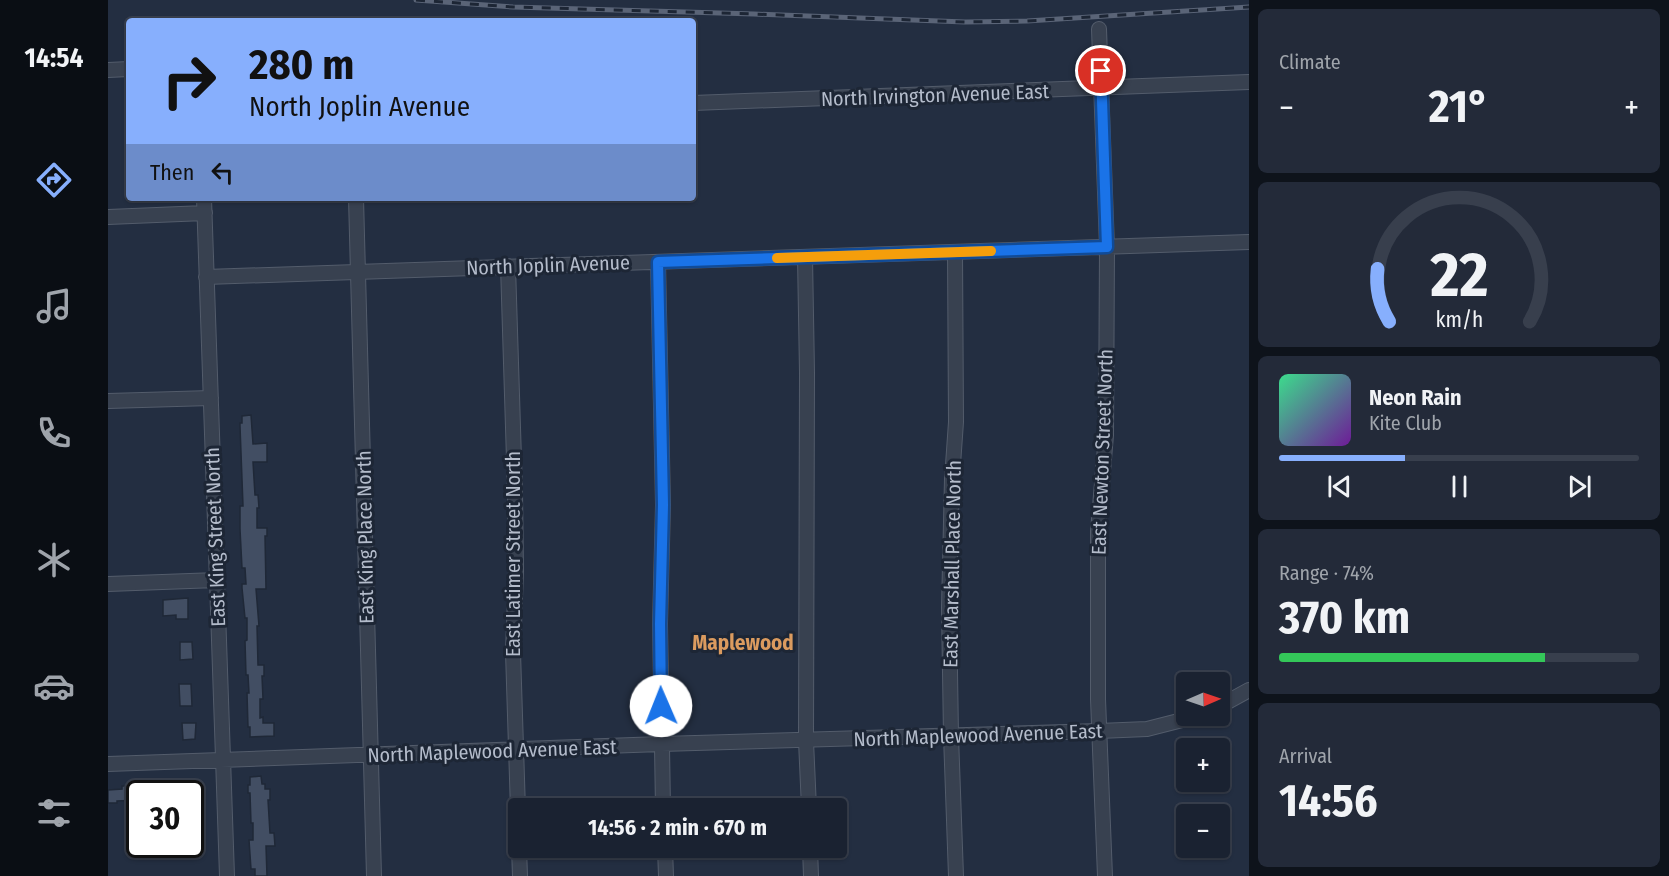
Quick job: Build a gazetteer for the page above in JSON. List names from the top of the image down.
{
  "streets": {
    "street": [
      "North Irvington Avenue East",
      "North Joplin Avenue",
      "East Newton Street North",
      "East King Street North",
      "East King Place North",
      "East Latimer Street North",
      "East Marshall Place North",
      "North Maplewood Avenue East"
    ]
  },
  "crossings": [
    ["North Irvington Avenue East", "East Newton Street North"],
    ["North Joplin Avenue", "East Newton Street North"],
    ["North Joplin Avenue", "East King Street North"],
    ["North Joplin Avenue", "East King Place North"],
    ["North Joplin Avenue", "East Latimer Street North"],
    ["North Joplin Avenue", "East Marshall Place North"],
    ["East Newton Street North", "North Maplewood Avenue East"],
    ["East King Street North", "North Maplewood Avenue East"],
    ["East King Place North", "North Maplewood Avenue East"],
    ["East Latimer Street North", "North Maplewood Avenue East"],
    ["East Marshall Place North", "North Maplewood Avenue East"]
  ],
  "districts": ["Maplewood"],
  "north": "right",
  "page": {
    "tabs": "14:54",
    "tile": [
      "Climate",
      ["Range · 74%", "370 km"],
      ["Arrival", "14:56"]
    ],
    "turn": ["280 m", "North Joplin Avenue"],
    "heat": ["−", "21°", "+"],
    "then": "Then",
    "song": ["Neon Rain", "Kite Club"],
    "map_buttons": ["+", "−"],
    "limit": "30",
    "trip": "14:56 · 2 min · 670 m",
    "gauge": ["22", "km/h"]
  }
}
